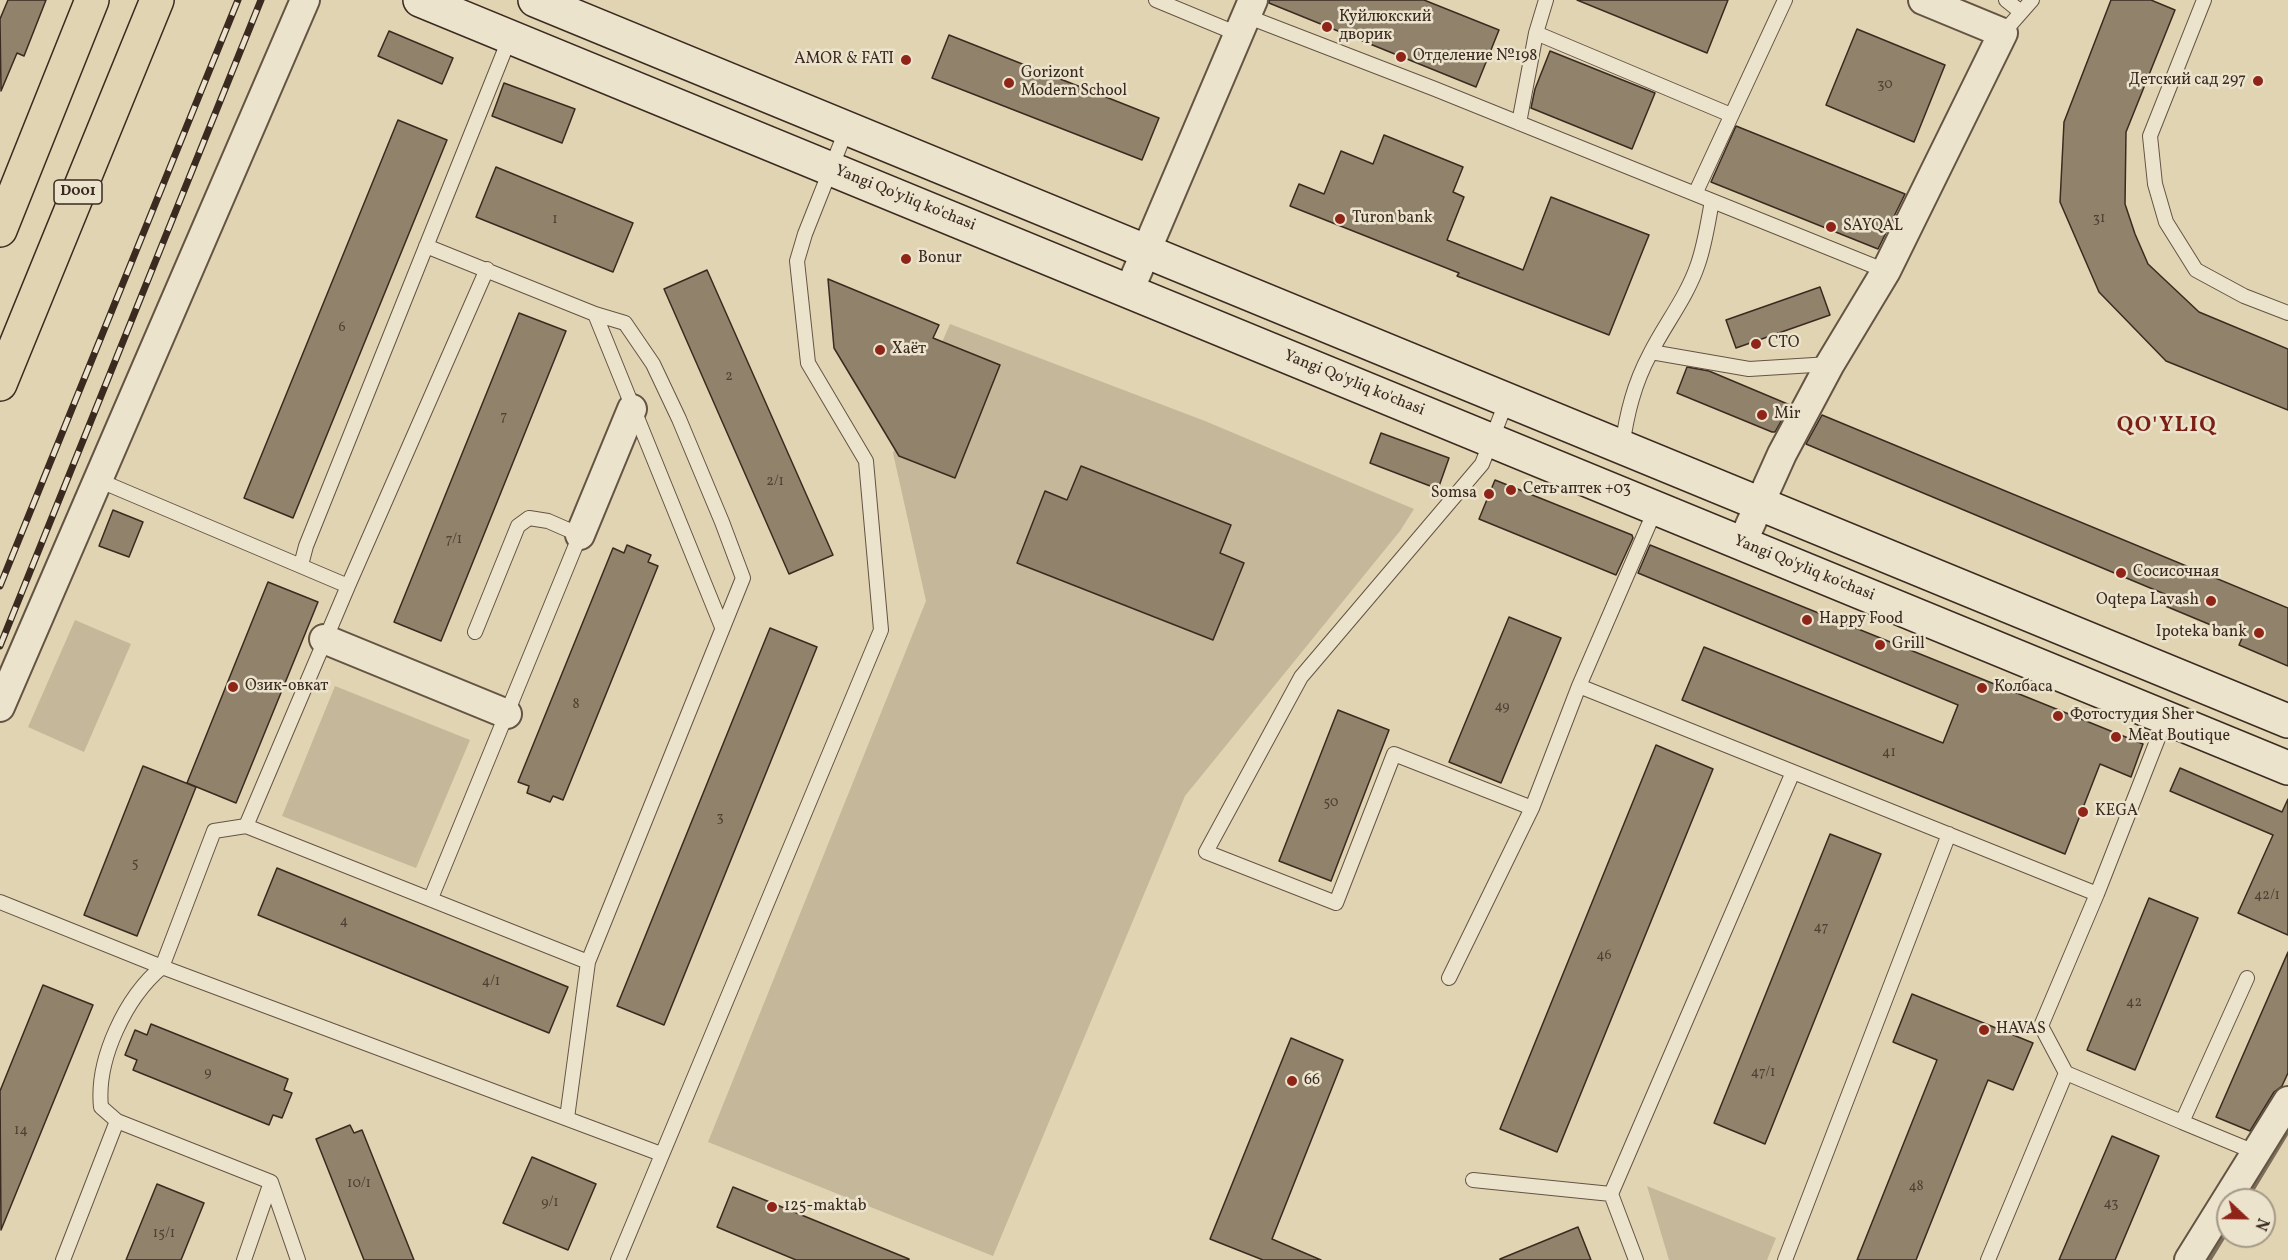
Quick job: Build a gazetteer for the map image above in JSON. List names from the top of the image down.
{
  "streets": {
    "highway": ["D001"],
    "main road": ["Yangi Qo'yliq ko'chasi"]
  },
  "districts": ["QO'YLIQ"],
  "places": [
    "Куйлюкский дворик",
    "Отделение №198",
    "AMOR & FATI",
    "Детский сад 297",
    "Gorizont Modern School",
    "Turon bank",
    "SAYQAL",
    "Bonur",
    "CTO",
    "Хаёт",
    "Mir",
    "Сеть аптек +03",
    "Somsa",
    "Сосисочная",
    "Oqtepa Lavash",
    "Happy Food",
    "Ipoteka bank",
    "Grill",
    "Озик-овкат",
    "Колбаса",
    "Фотостудия Sher",
    "Meat Boutique",
    "KEGA",
    "HAVAS",
    "66",
    "125-maktab"
  ],
  "house_numbers": [
    "30",
    "31",
    "1",
    "6",
    "2",
    "7",
    "2/1",
    "7/1",
    "8",
    "49",
    "41",
    "50",
    "3",
    "5",
    "42/1",
    "4",
    "47",
    "46",
    "4/1",
    "42",
    "9",
    "47/1",
    "14",
    "10/1",
    "48",
    "9/1",
    "43",
    "15/1"
  ],
  "north": "right"
}
